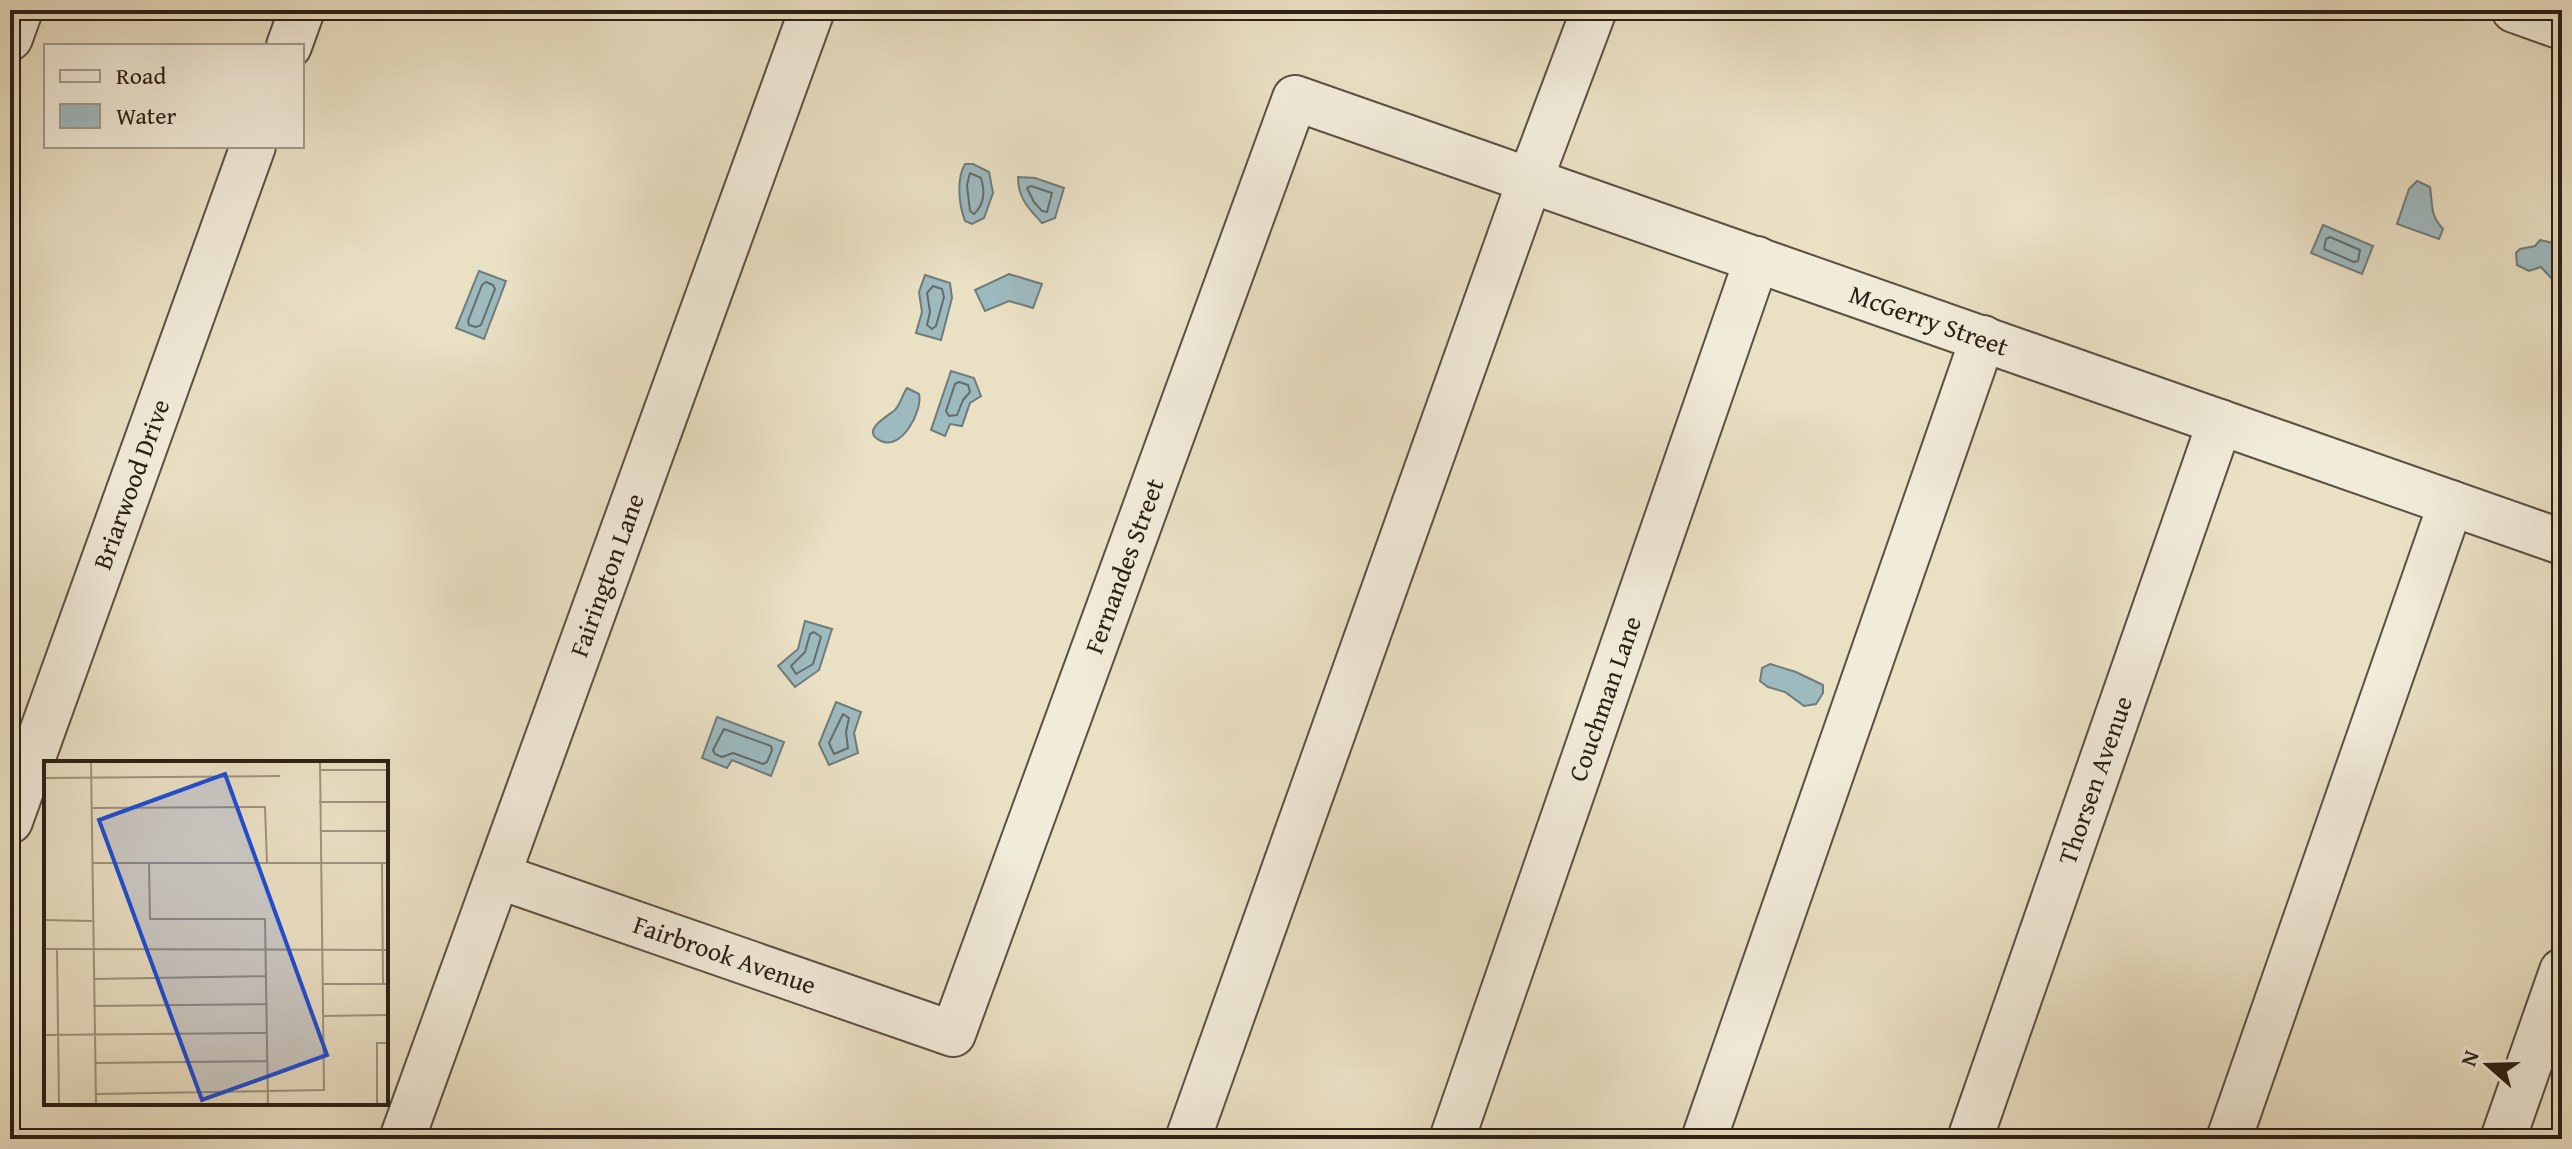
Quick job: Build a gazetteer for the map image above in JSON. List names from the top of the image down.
{
  "streets": {
    "street": [
      "McGerry Street",
      "Briarwood Drive",
      "Fernandes Street",
      "Fairington Lane",
      "Couchman Lane",
      "Thorsen Avenue",
      "Fairbrook Avenue"
    ]
  },
  "crossings": [
    ["McGerry Street", "Fernandes Street"],
    ["McGerry Street", "Couchman Lane"],
    ["McGerry Street", "Thorsen Avenue"],
    ["Fernandes Street", "Fairbrook Avenue"],
    ["Fairington Lane", "Fairbrook Avenue"]
  ],
  "legend": ["Road", "Water"],
  "north": "left"
}
